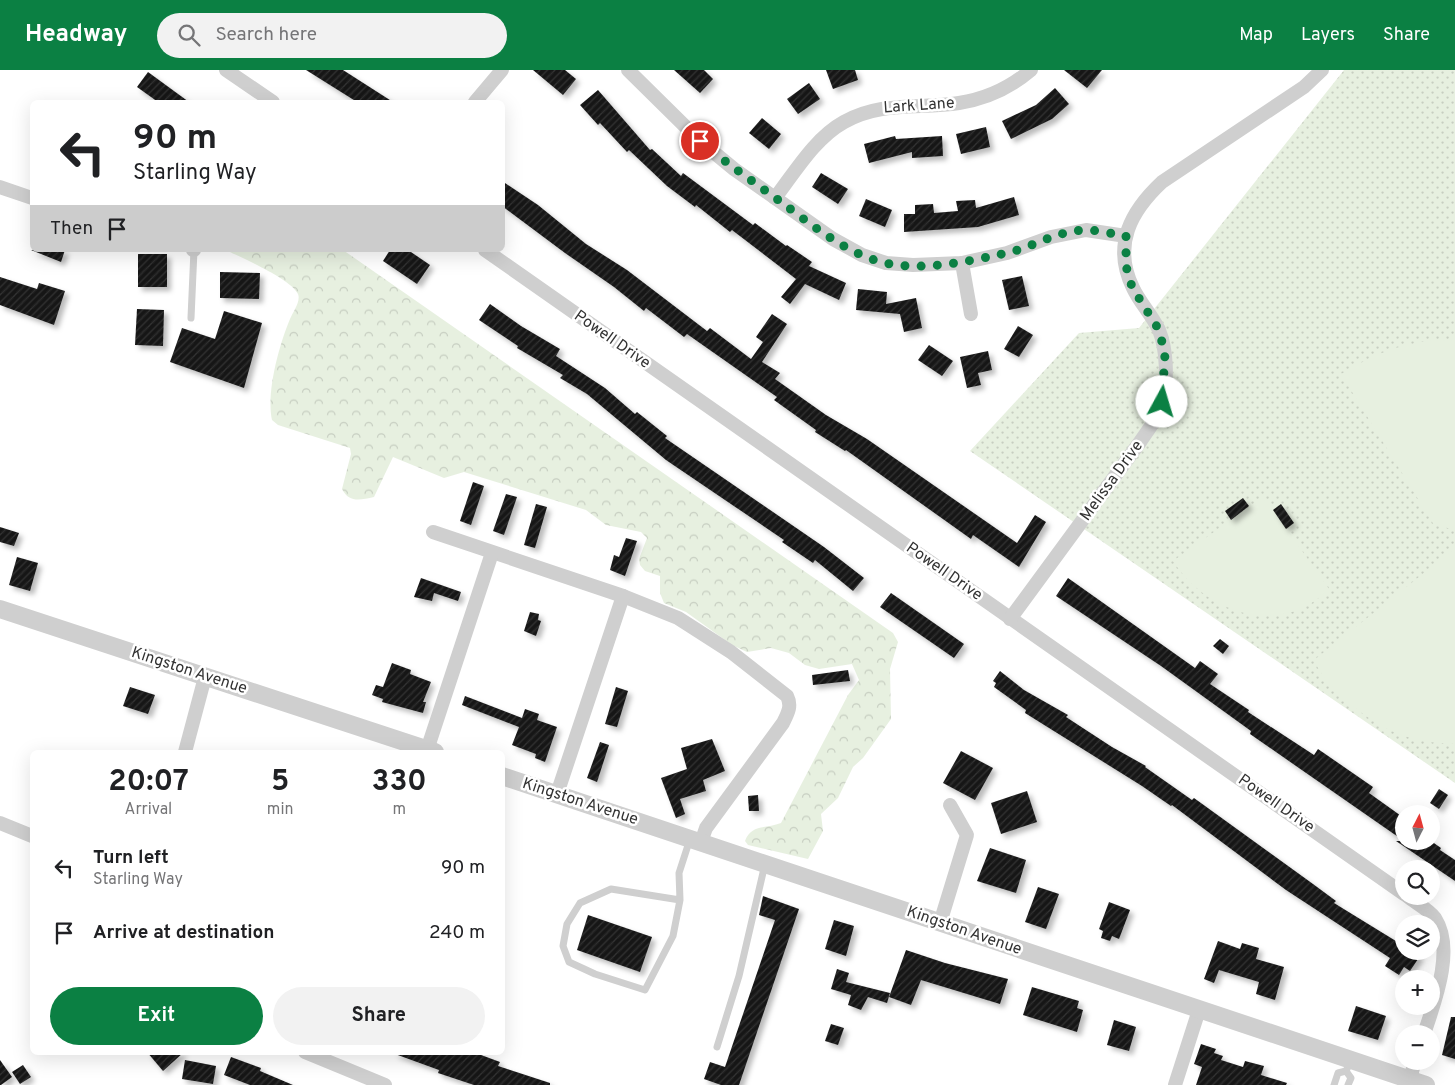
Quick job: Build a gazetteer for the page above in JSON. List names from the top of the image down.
{
  "streets": {
    "street": [
      "Lark Lane",
      "Powell Drive",
      "Melissa Drive",
      "Kingston Avenue"
    ]
  },
  "crossings": [
    ["Powell Drive", "Melissa Drive"]
  ],
  "north": "top",
  "page": {
    "header": "Headway",
    "search": "Search here",
    "nav": ["Map", "Layers", "Share"],
    "turn": ["90 m", "Starling Way"],
    "then": "Then",
    "eta": [
      "20:07",
      "Arrival",
      "5",
      "min",
      "330",
      "m"
    ],
    "map_buttons": ["+", "−"],
    "list": [
      {
        "name": "Turn left",
        "note": "Starling Way",
        "value": "90 m"
      },
      {
        "name": "Arrive at destination",
        "value": "240 m"
      }
    ],
    "buttons": ["Exit", "Share"]
  }
}
